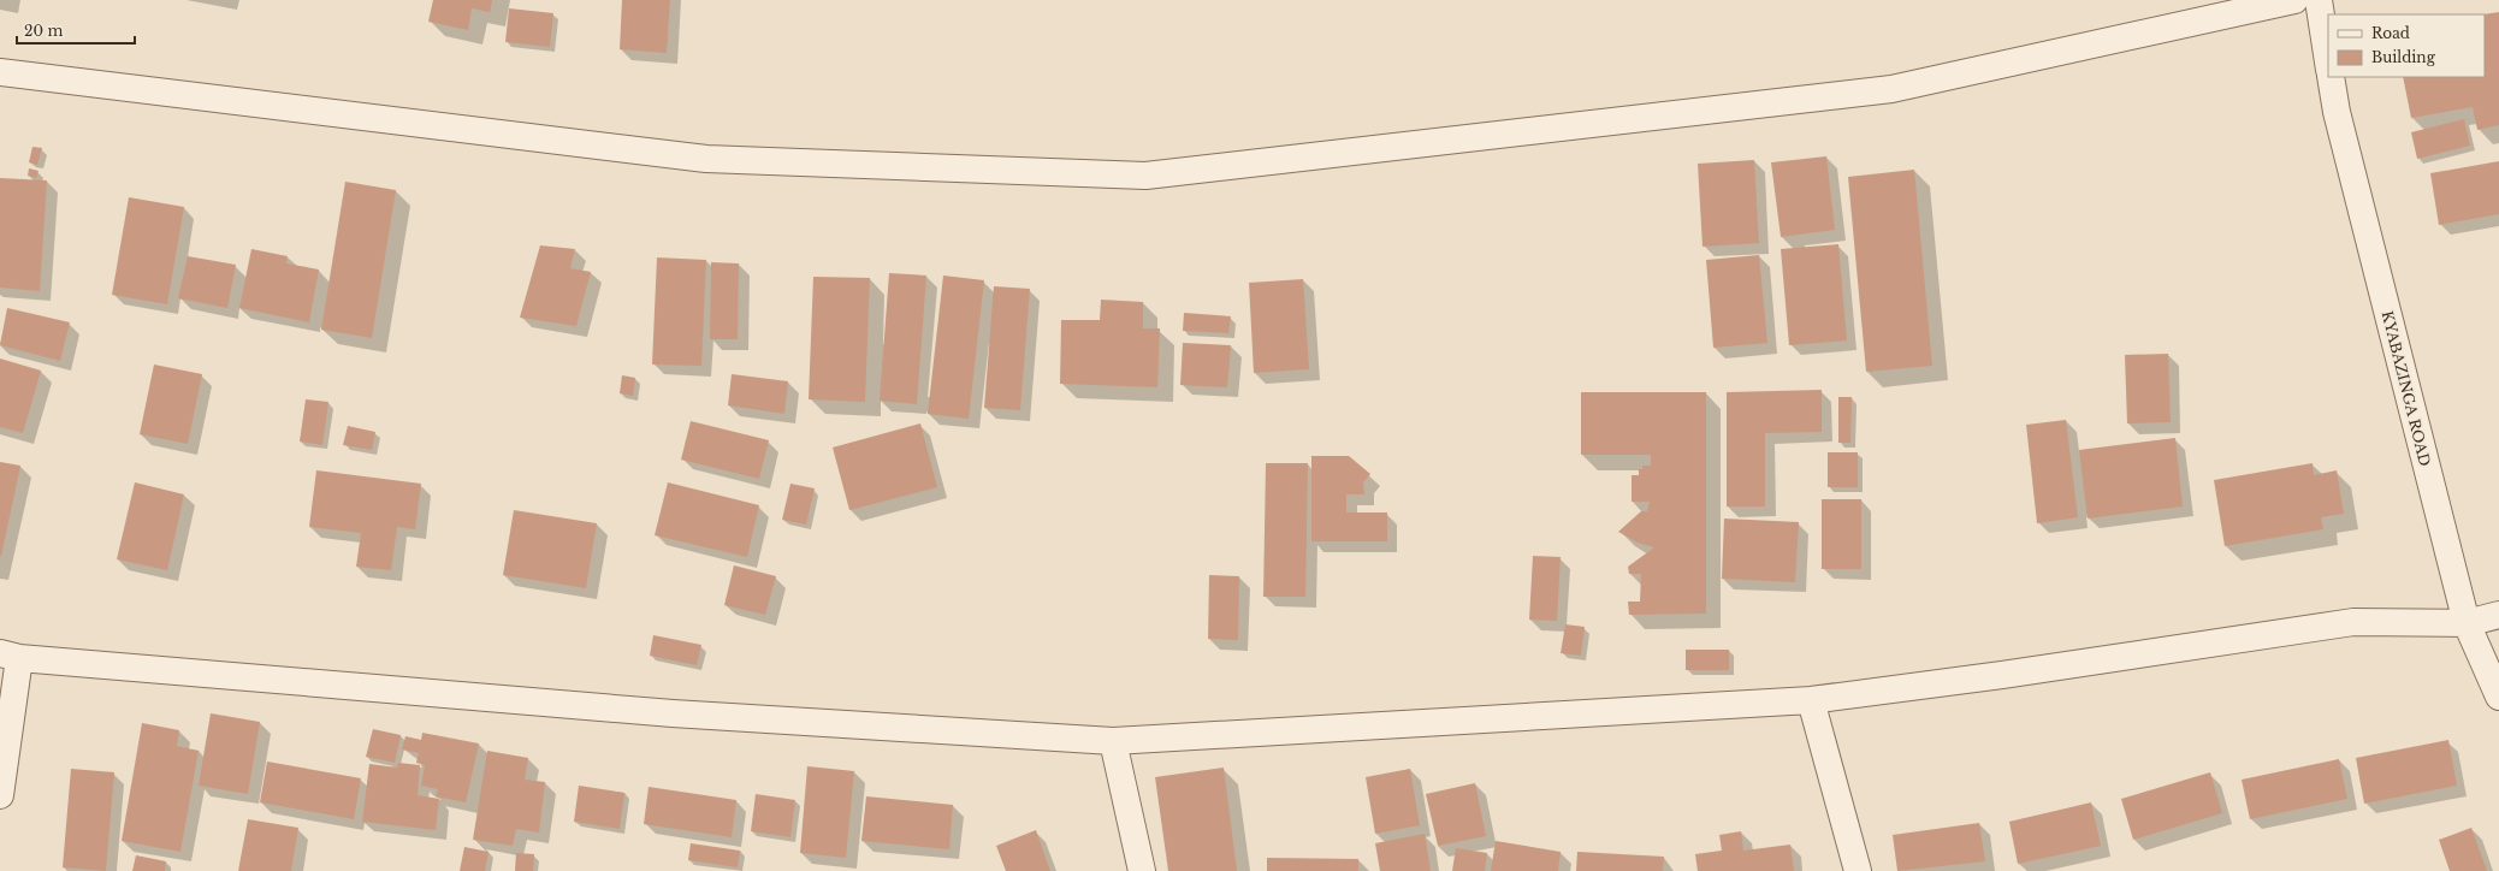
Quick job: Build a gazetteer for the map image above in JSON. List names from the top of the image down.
{
  "streets": {
    "street": ["KYABAZINGA ROAD"]
  },
  "legend": ["Road", "Building"],
  "scale_bar": "20 m"
}
